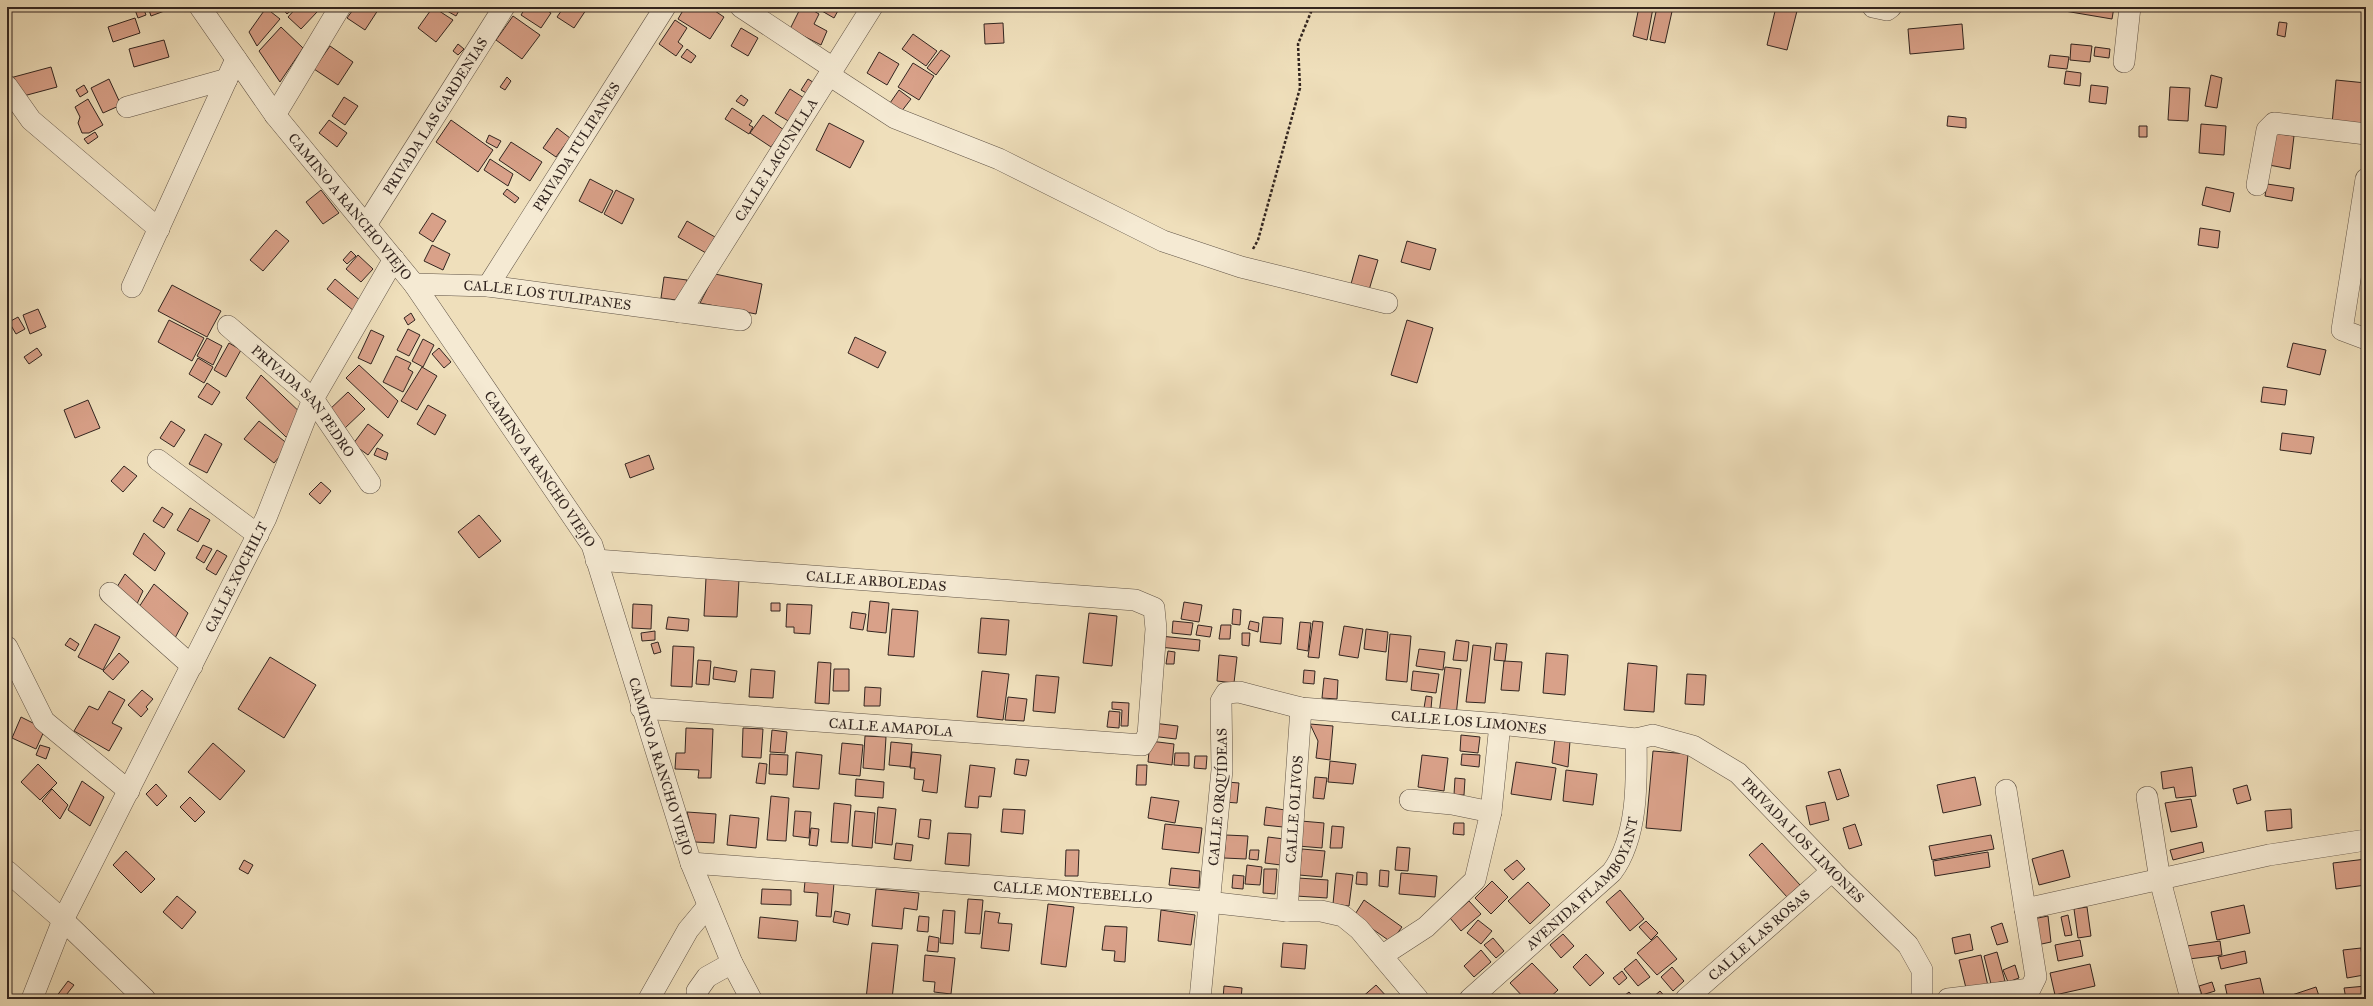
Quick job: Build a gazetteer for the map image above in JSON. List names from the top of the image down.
{
  "streets": {
    "street": [
      "PRIVADA LAS GARDENIAS",
      "PRIVADA TULIPANES",
      "CALLE LAGUNILLA",
      "CAMINO A RANCHO VIEJO",
      "CALLE LOS TULIPANES",
      "PRIVADA SAN PEDRO",
      "CALLE XOCHILT",
      "CALLE ARBOLEDAS",
      "CALLE LOS LIMONES",
      "CALLE AMAPOLA",
      "CALLE ORQUÍDEAS",
      "CALLE OLIVOS",
      "PRIVADA LOS LIMONES",
      "AVENIDA FLAMBOYANT",
      "CALLE MONTEBELLO",
      "CALLE LAS ROSAS"
    ]
  },
  "crossings": [
    ["PRIVADA LAS GARDENIAS", "CAMINO A RANCHO VIEJO"],
    ["PRIVADA TULIPANES", "CALLE LOS TULIPANES"],
    ["CALLE LAGUNILLA", "CALLE LOS TULIPANES"],
    ["CAMINO A RANCHO VIEJO", "CALLE LOS TULIPANES"],
    ["CAMINO A RANCHO VIEJO", "CALLE XOCHILT"],
    ["CAMINO A RANCHO VIEJO", "CALLE ARBOLEDAS"],
    ["CAMINO A RANCHO VIEJO", "CALLE AMAPOLA"],
    ["CAMINO A RANCHO VIEJO", "CALLE MONTEBELLO"],
    ["PRIVADA SAN PEDRO", "CALLE XOCHILT"],
    ["CALLE ARBOLEDAS", "CALLE AMAPOLA"],
    ["CALLE LOS LIMONES", "CALLE ORQUÍDEAS"],
    ["CALLE LOS LIMONES", "CALLE OLIVOS"],
    ["CALLE LOS LIMONES", "PRIVADA LOS LIMONES"],
    ["CALLE LOS LIMONES", "AVENIDA FLAMBOYANT"],
    ["CALLE ORQUÍDEAS", "CALLE MONTEBELLO"],
    ["CALLE OLIVOS", "CALLE MONTEBELLO"],
    ["PRIVADA LOS LIMONES", "AVENIDA FLAMBOYANT"],
    ["PRIVADA LOS LIMONES", "CALLE LAS ROSAS"]
  ]
}
